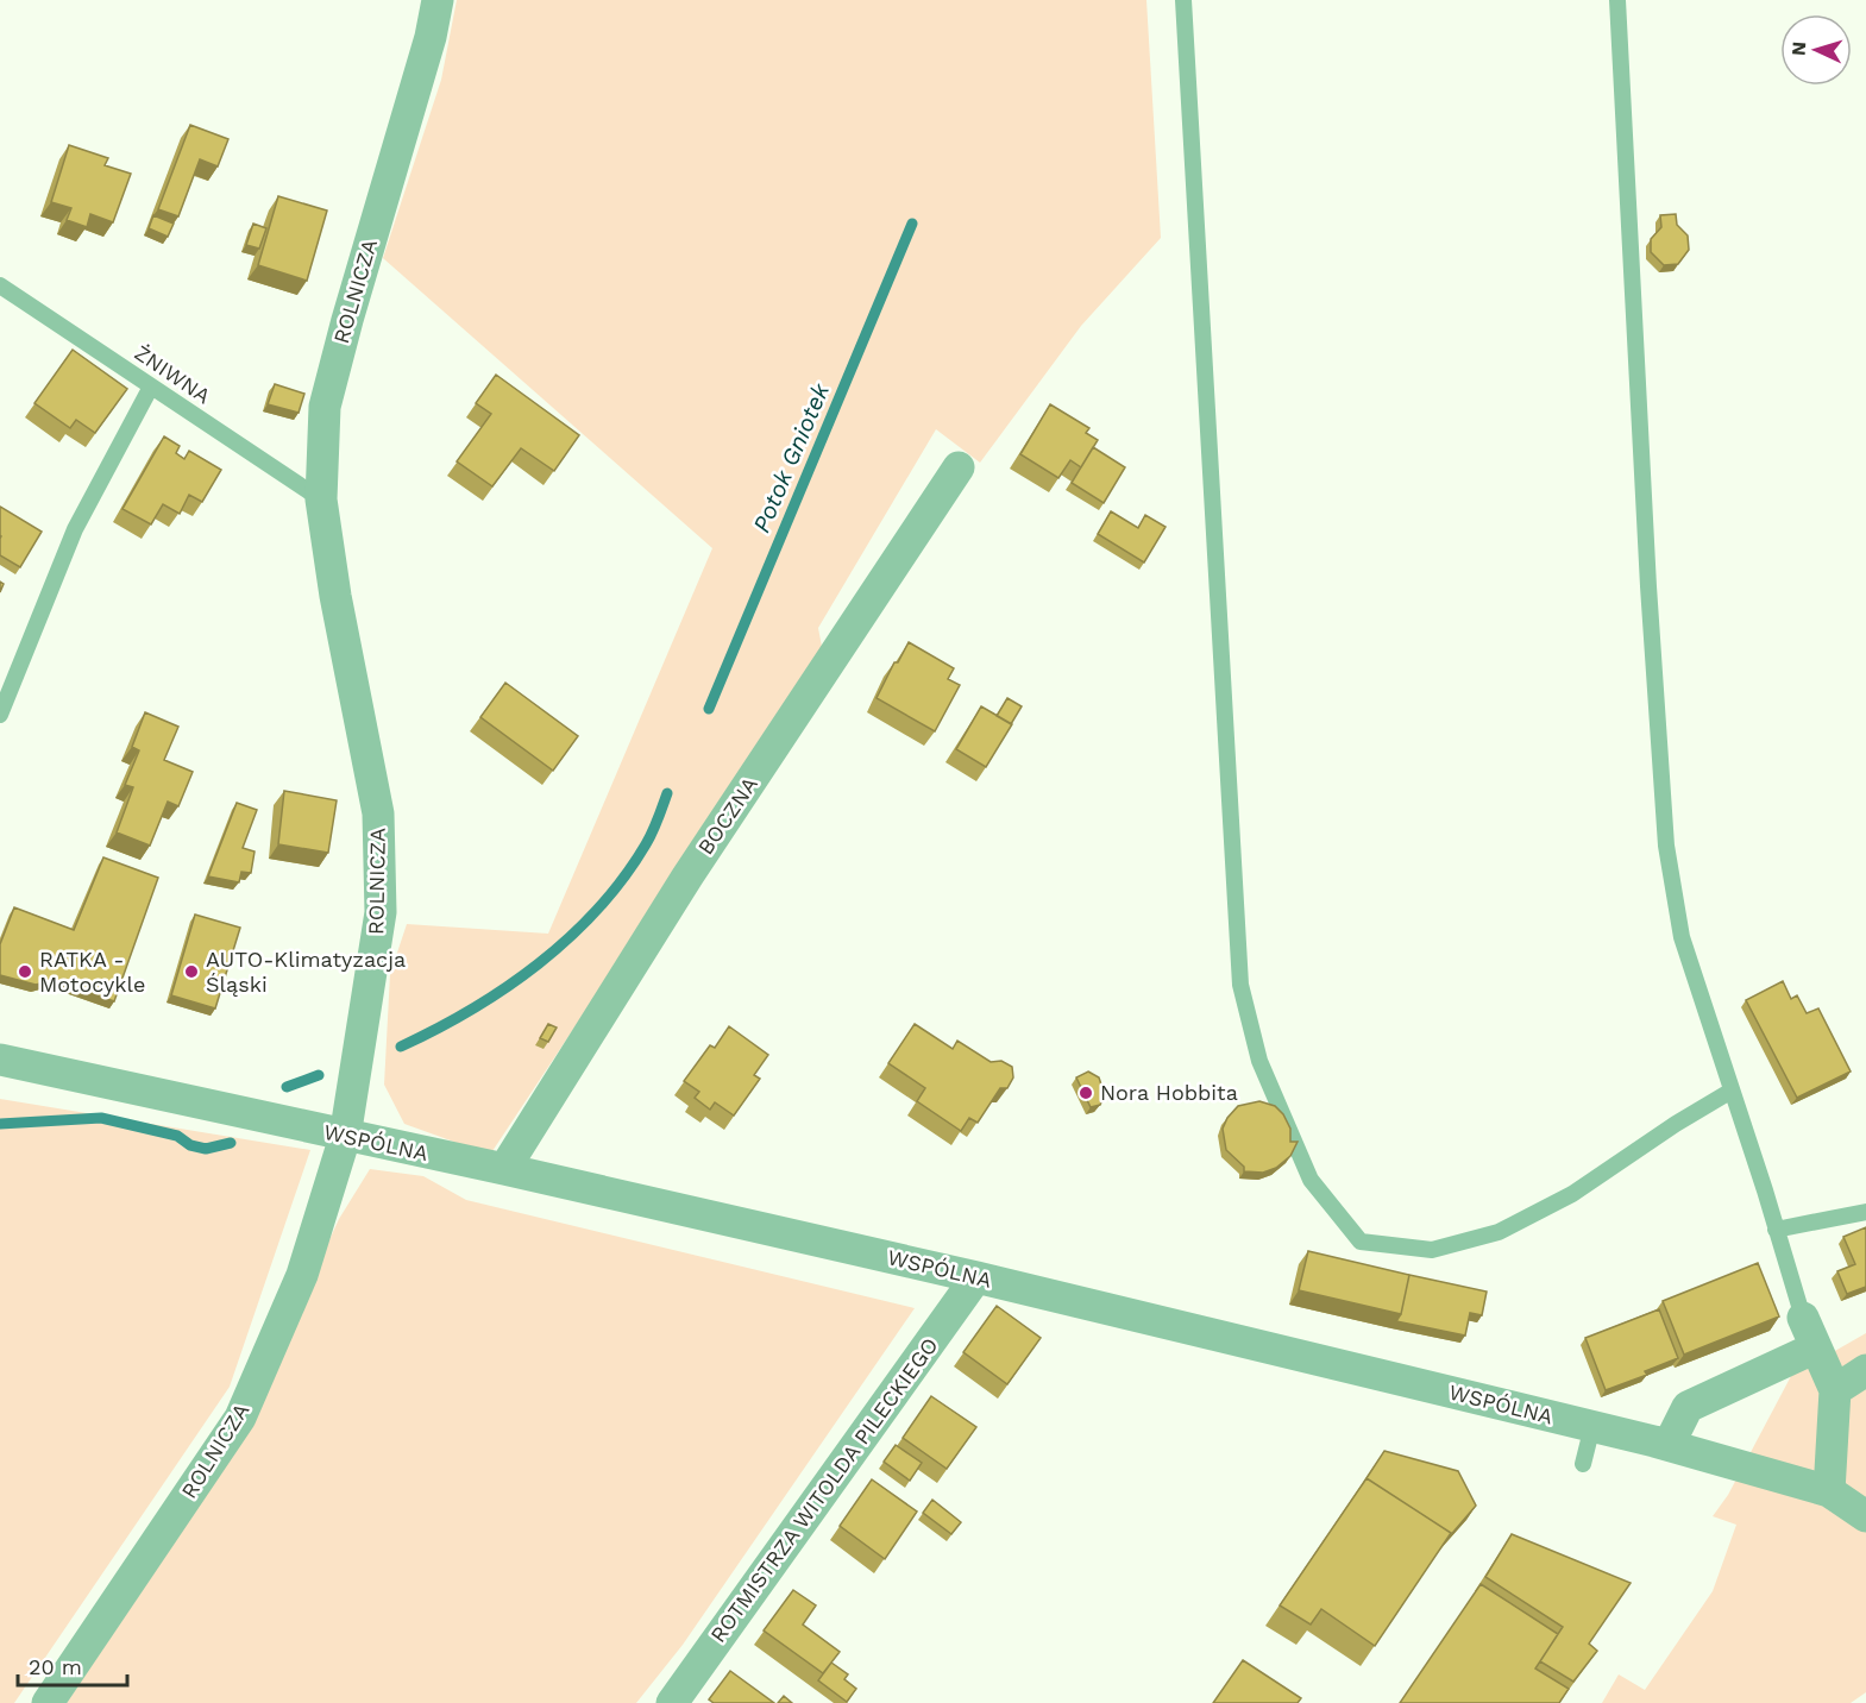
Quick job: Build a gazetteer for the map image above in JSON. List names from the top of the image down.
{
  "streets": {
    "street": [
      "ROLNICZA",
      "BOCZNA",
      "WSPÓLNA",
      "ROTMISTRZA WITOLDA PILECKIEGO"
    ],
    "lane": ["ŻNIWNA"]
  },
  "crossings": [
    ["ROLNICZA", "ŻNIWNA"],
    ["ROLNICZA", "WSPÓLNA"],
    ["BOCZNA", "WSPÓLNA"],
    ["WSPÓLNA", "ROTMISTRZA WITOLDA PILECKIEGO"]
  ],
  "water": ["Potok Gniotek"],
  "places": ["RATKA - Motocykle", "AUTO-Klimatyzacja Śląski", "Nora Hobbita"],
  "scale_bar": "20 m",
  "north": "left"
}
